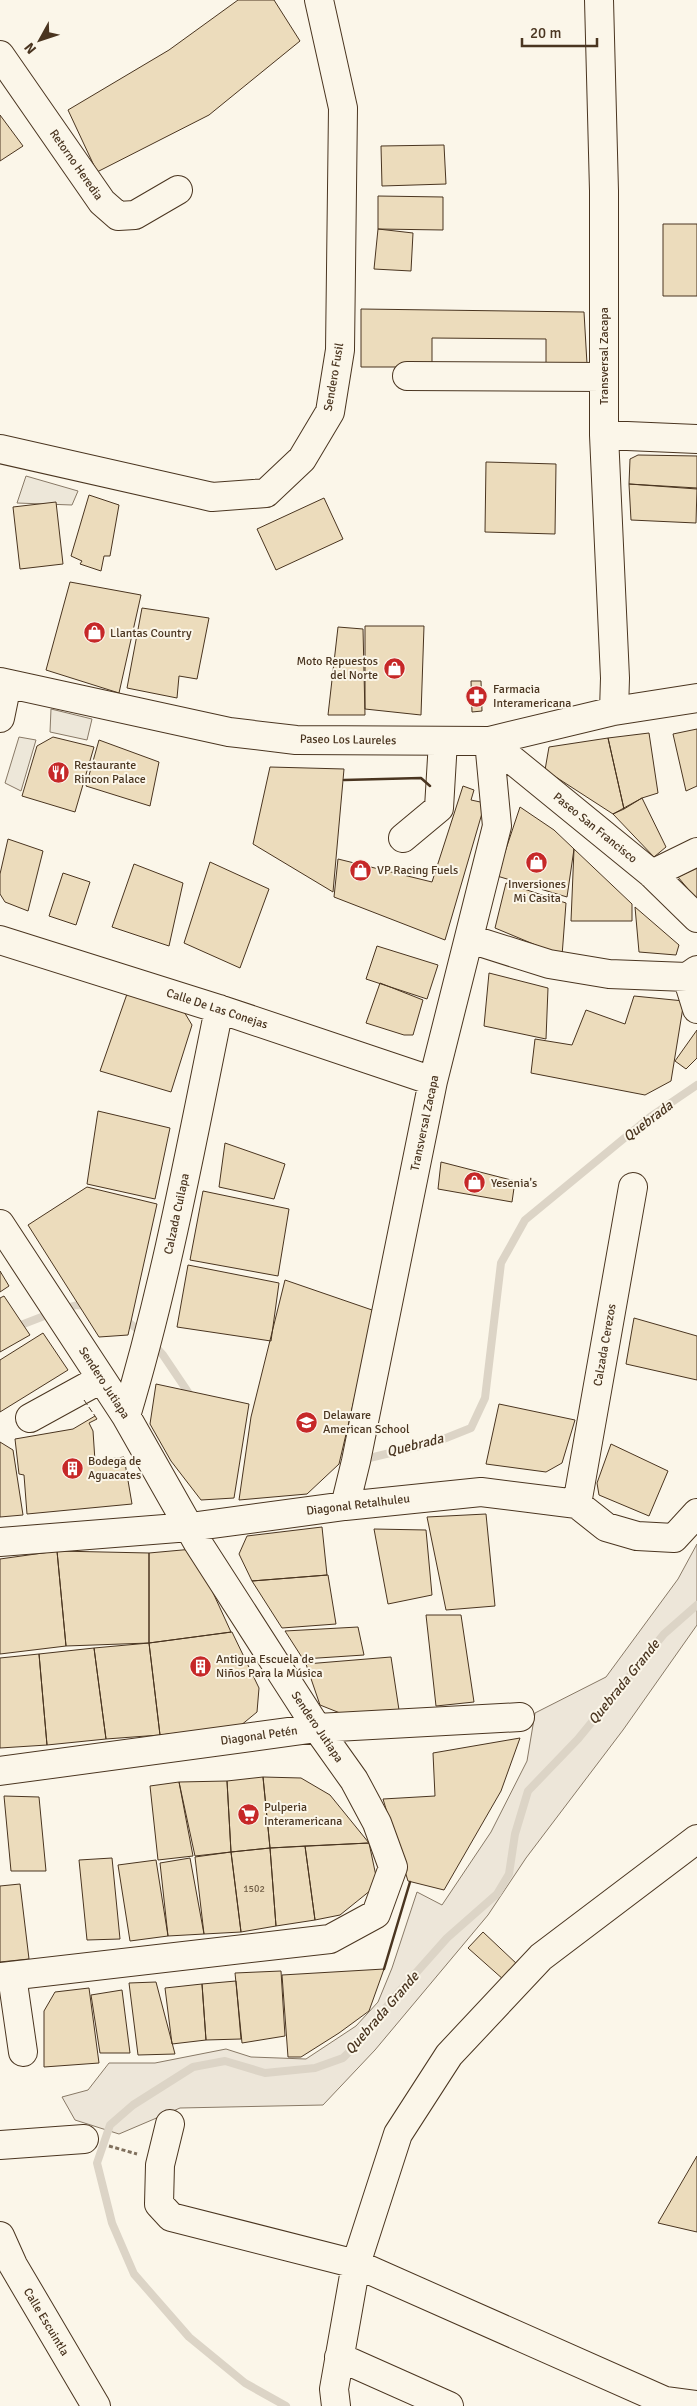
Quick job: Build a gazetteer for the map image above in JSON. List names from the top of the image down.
{
  "streets": {
    "street": [
      "Retorno Heredia",
      "Transversal Zacapa",
      "Sendero Fusil",
      "Paseo Los Laureles",
      "Paseo San Francisco",
      "Calle De Las Conejas",
      "Calzada Cuilapa",
      "Calzada Cerezos",
      "Sendero Jutiapa",
      "Diagonal Retalhuleu",
      "Diagonal Petén",
      "Calle Escuintla"
    ]
  },
  "crossings": [
    ["Transversal Zacapa", "Paseo Los Laureles"],
    ["Transversal Zacapa", "Paseo San Francisco"],
    ["Transversal Zacapa", "Calle De Las Conejas"],
    ["Transversal Zacapa", "Diagonal Retalhuleu"],
    ["Paseo Los Laureles", "Paseo San Francisco"],
    ["Calle De Las Conejas", "Calzada Cuilapa"],
    ["Calzada Cuilapa", "Sendero Jutiapa"],
    ["Calzada Cerezos", "Diagonal Retalhuleu"],
    ["Sendero Jutiapa", "Diagonal Retalhuleu"],
    ["Sendero Jutiapa", "Diagonal Petén"]
  ],
  "water": ["Quebrada", "Quebrada Grande"],
  "places": {
    "shop": [
      "Llantas Country",
      "Moto Repuestos del Norte",
      "Inversiones Mi Casita",
      "VP Racing Fuels",
      "Yesenia's"
    ],
    "pharmacy": ["Farmacia Interamericana"],
    "restaurant": ["Restaurante Rincon Palace"],
    "school or university": ["Delaware American School"],
    "building": ["Bodega de Aguacates", "Antigua Escuela de Niños Para la Música"],
    "supermarket": ["Pulperia Interamericana"]
  },
  "house_numbers": ["1502"],
  "scale_bar": "20 m",
  "north": "bottom left"
}
